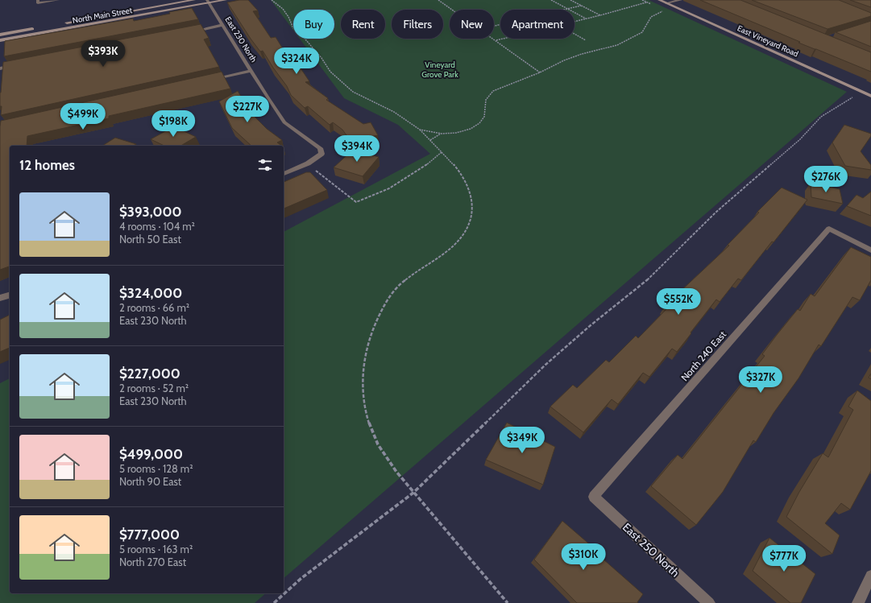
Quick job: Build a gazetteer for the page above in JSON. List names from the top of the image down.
{
  "streets": {
    "main road": ["North Main Street", "East Vineyard Road"],
    "street": ["East 230 North", "North 240 East", "East 250 North"]
  },
  "crossings": [
    ["North Main Street", "East 230 North"],
    ["North 240 East", "East 250 North"]
  ],
  "parks": ["Vineyard Grove Park"],
  "page": {
    "chip": [
      "Buy",
      "Rent",
      "Filters",
      "New",
      "Apartment"
    ],
    "price": [
      "$393K",
      "$324K",
      "$227K",
      "$499K",
      "$198K",
      "$394K",
      "$276K",
      "$552K",
      "$327K",
      "$349K",
      "$310K",
      "$777K"
    ],
    "heading": "12 homes",
    "list": [
      {
        "name": "$393,000",
        "note": "4 rooms · 104 m² · North 50 East"
      },
      {
        "name": "$324,000",
        "note": "2 rooms · 66 m² · East 230 North"
      },
      {
        "name": "$227,000",
        "note": "2 rooms · 52 m² · East 230 North"
      },
      {
        "name": "$499,000",
        "note": "5 rooms · 128 m² · North 90 East"
      },
      {
        "name": "$777,000",
        "note": "5 rooms · 163 m² · North 270 East"
      }
    ]
  }
}
